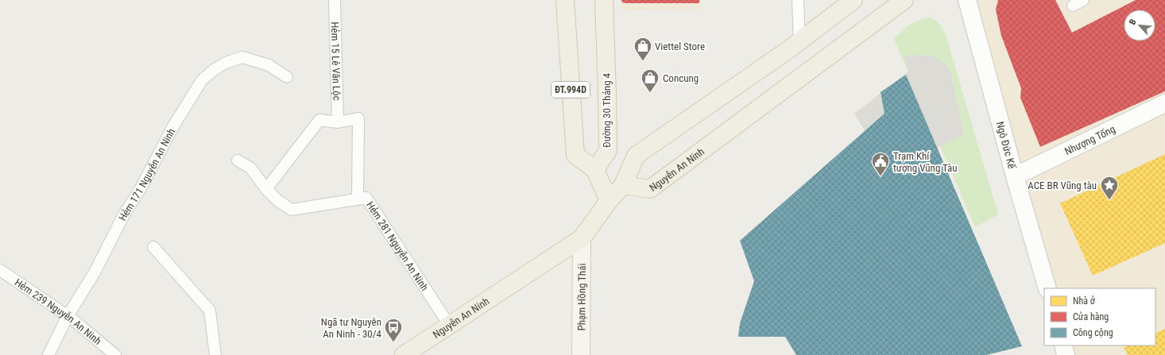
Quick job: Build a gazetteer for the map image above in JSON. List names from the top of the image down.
{
  "streets": {
    "main road": [
      "ĐT.994D",
      "Đường 30 Tháng 4",
      "Nguyễn An Ninh",
      "Phạm Hồng Thái"
    ],
    "street": ["Nhượng Tống", "Ngô Đức Kế"],
    "lane": [
      "Hẻm 15 Lê Văn Lộc",
      "Hẻm 171 Nguyễn An Ninh",
      "Hẻm 281 Nguyễn An Ninh",
      "Hẻm 239 Nguyễn An Ninh"
    ]
  },
  "crossings": [
    ["ĐT.994D", "Đường 30 Tháng 4"],
    ["Nhượng Tống", "Ngô Đức Kế"],
    ["Nguyễn An Ninh", "Hẻm 281 Nguyễn An Ninh"],
    ["Nguyễn An Ninh", "Phạm Hồng Thái"],
    ["Hẻm 171 Nguyễn An Ninh", "Hẻm 239 Nguyễn An Ninh"]
  ],
  "places": {
    "shop": ["Viettel Store", "Concung"],
    "public building": ["Trạm Khí tượng Vũng Tàu"],
    "place": ["ACE BR Vũng tàu"],
    "bus stop": ["Ngã tư Nguyễn An Ninh - 30/4"]
  },
  "legend": ["Nhà ở", "Cửa hàng", "Công cộng"],
  "north": "top left"
}
